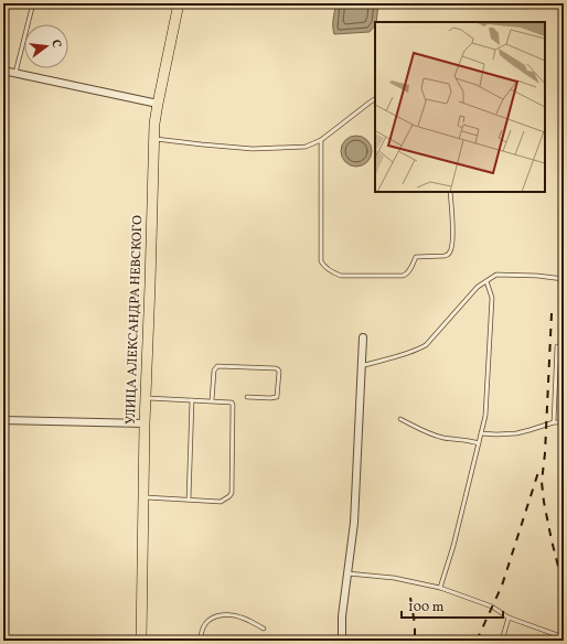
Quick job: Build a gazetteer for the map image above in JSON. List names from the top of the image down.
{
  "streets": {
    "main road": ["УЛИЦА АЛЕКСАНДРА НЕВСКОГО"]
  },
  "scale_bar": "100 m",
  "north": "right"
}
